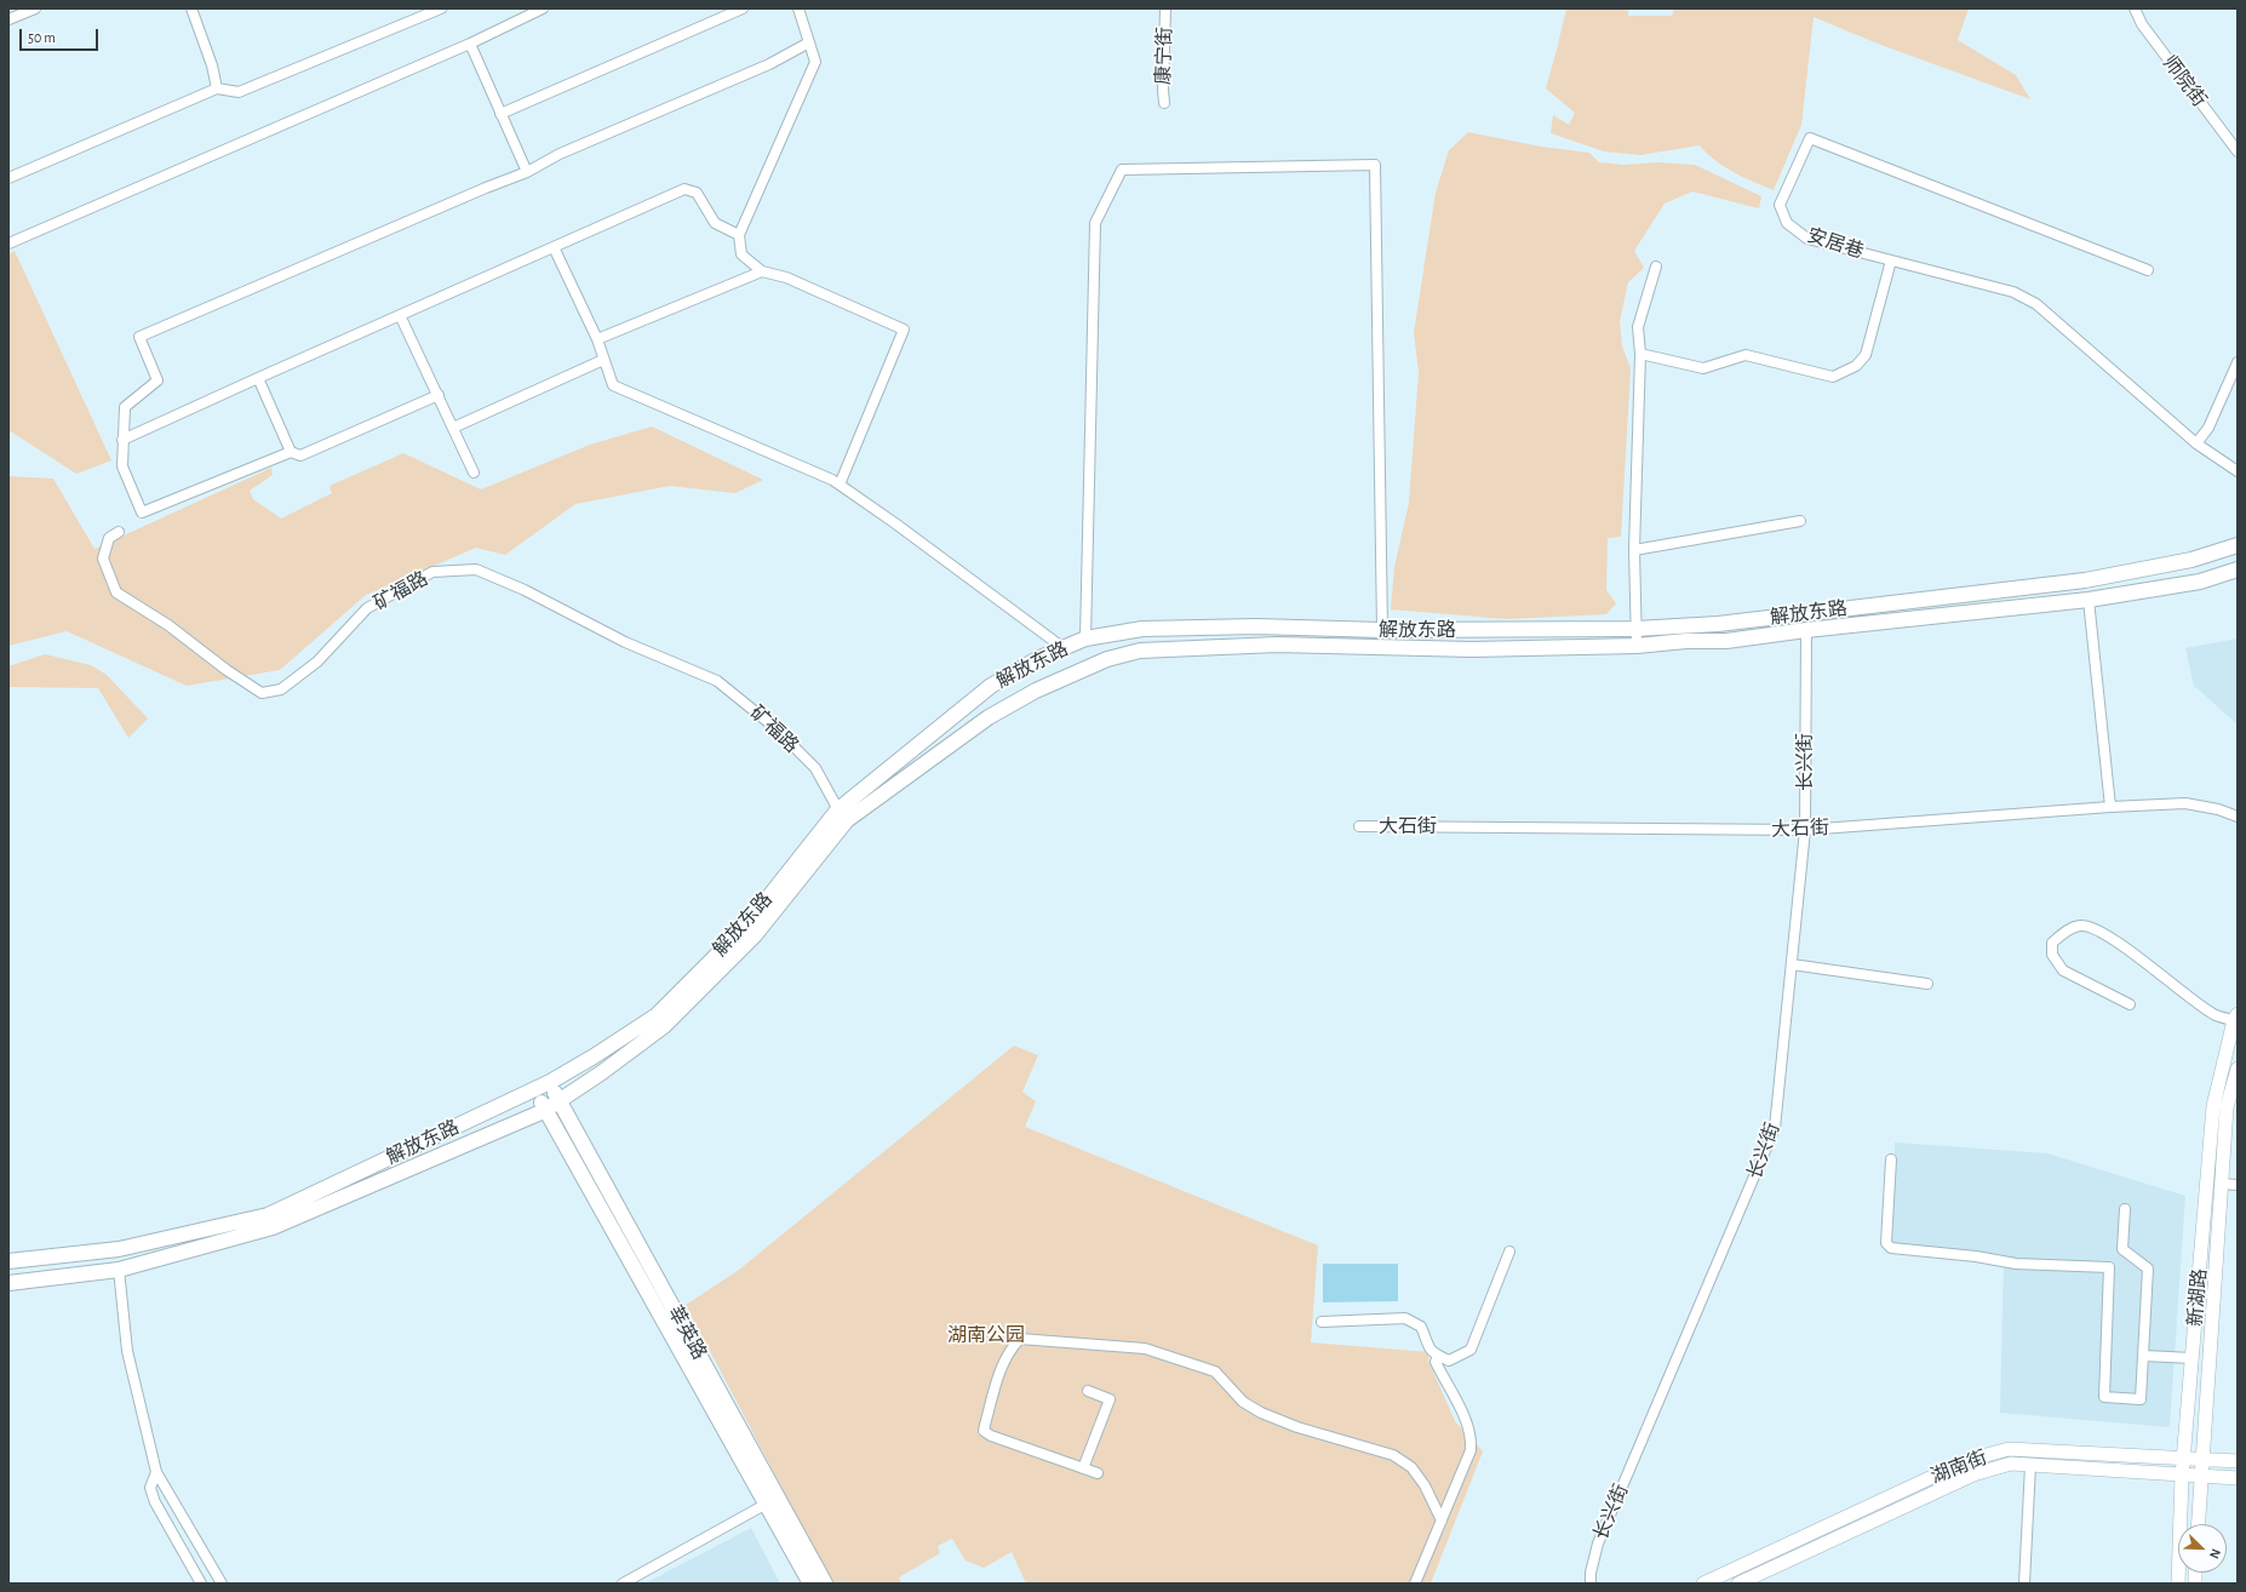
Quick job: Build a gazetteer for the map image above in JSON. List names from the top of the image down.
{
  "streets": {
    "main road": [
      "解放东路",
      "新湖路",
      "莘英路",
      "湖南街"
    ],
    "street": [
      "康宁街",
      "师院街",
      "安居巷",
      "矿福路",
      "长兴街",
      "大石街"
    ]
  },
  "crossings": [
    ["矿福路", "解放东路"],
    ["解放东路", "长兴街"],
    ["解放东路", "莘英路"],
    ["长兴街", "大石街"],
    ["新湖路", "湖南街"]
  ],
  "parks": ["湖南公园"],
  "scale_bar": "50 m",
  "north": "bottom right"
}
